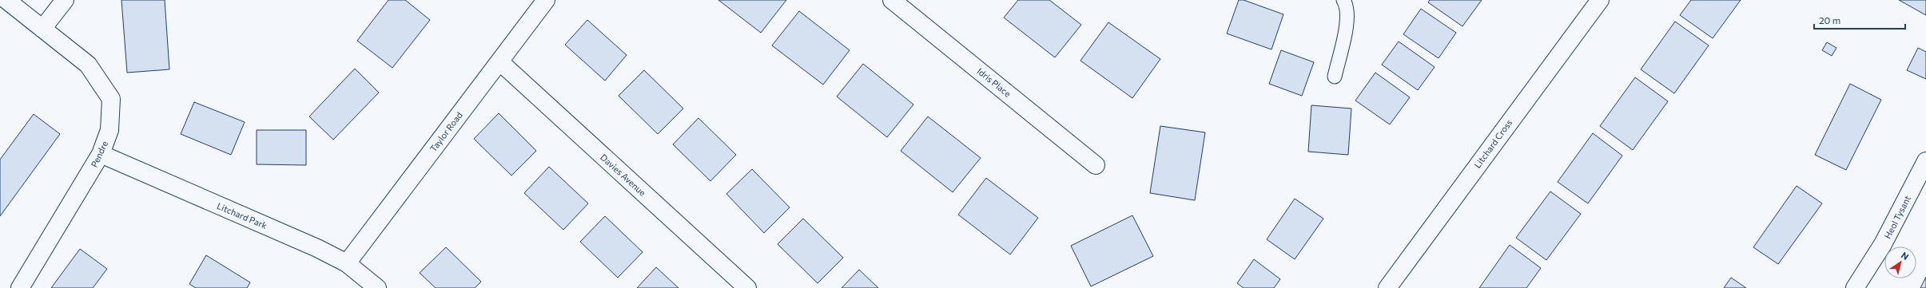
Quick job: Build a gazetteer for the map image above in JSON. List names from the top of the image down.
{
  "streets": {
    "street": [
      "Idris Place",
      "Taylor Road",
      "Litchard Cross",
      "Pendre",
      "Davies Avenue",
      "Litchard Park",
      "Heol Tysant"
    ]
  },
  "crossings": [
    ["Taylor Road", "Davies Avenue"],
    ["Taylor Road", "Litchard Park"],
    ["Pendre", "Litchard Park"]
  ],
  "scale_bar": "20 m",
  "north": "top right"
}
